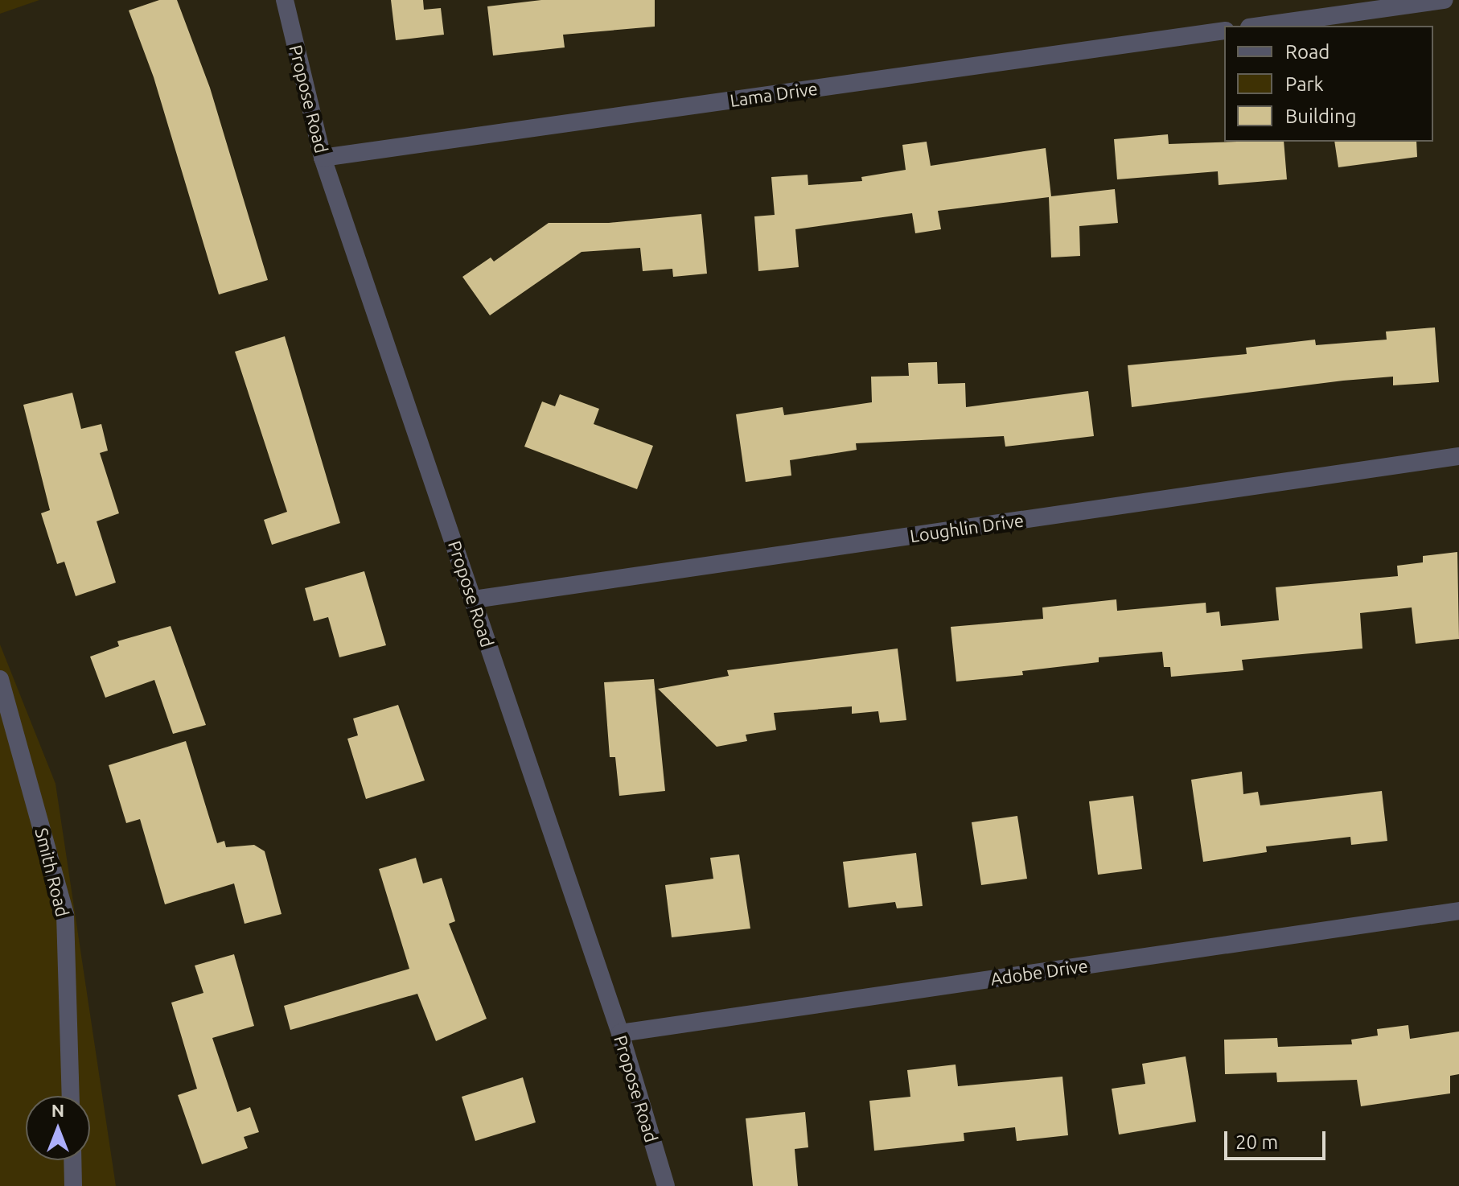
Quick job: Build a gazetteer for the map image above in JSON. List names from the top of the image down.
{
  "streets": {
    "street": [
      "Lama Drive",
      "Propose Road",
      "Loughlin Drive",
      "Smith Road",
      "Adobe Drive"
    ]
  },
  "crossings": [
    ["Lama Drive", "Propose Road"],
    ["Propose Road", "Loughlin Drive"],
    ["Propose Road", "Adobe Drive"]
  ],
  "legend": ["Road", "Park", "Building"],
  "scale_bar": "20 m",
  "north": "top"
}
